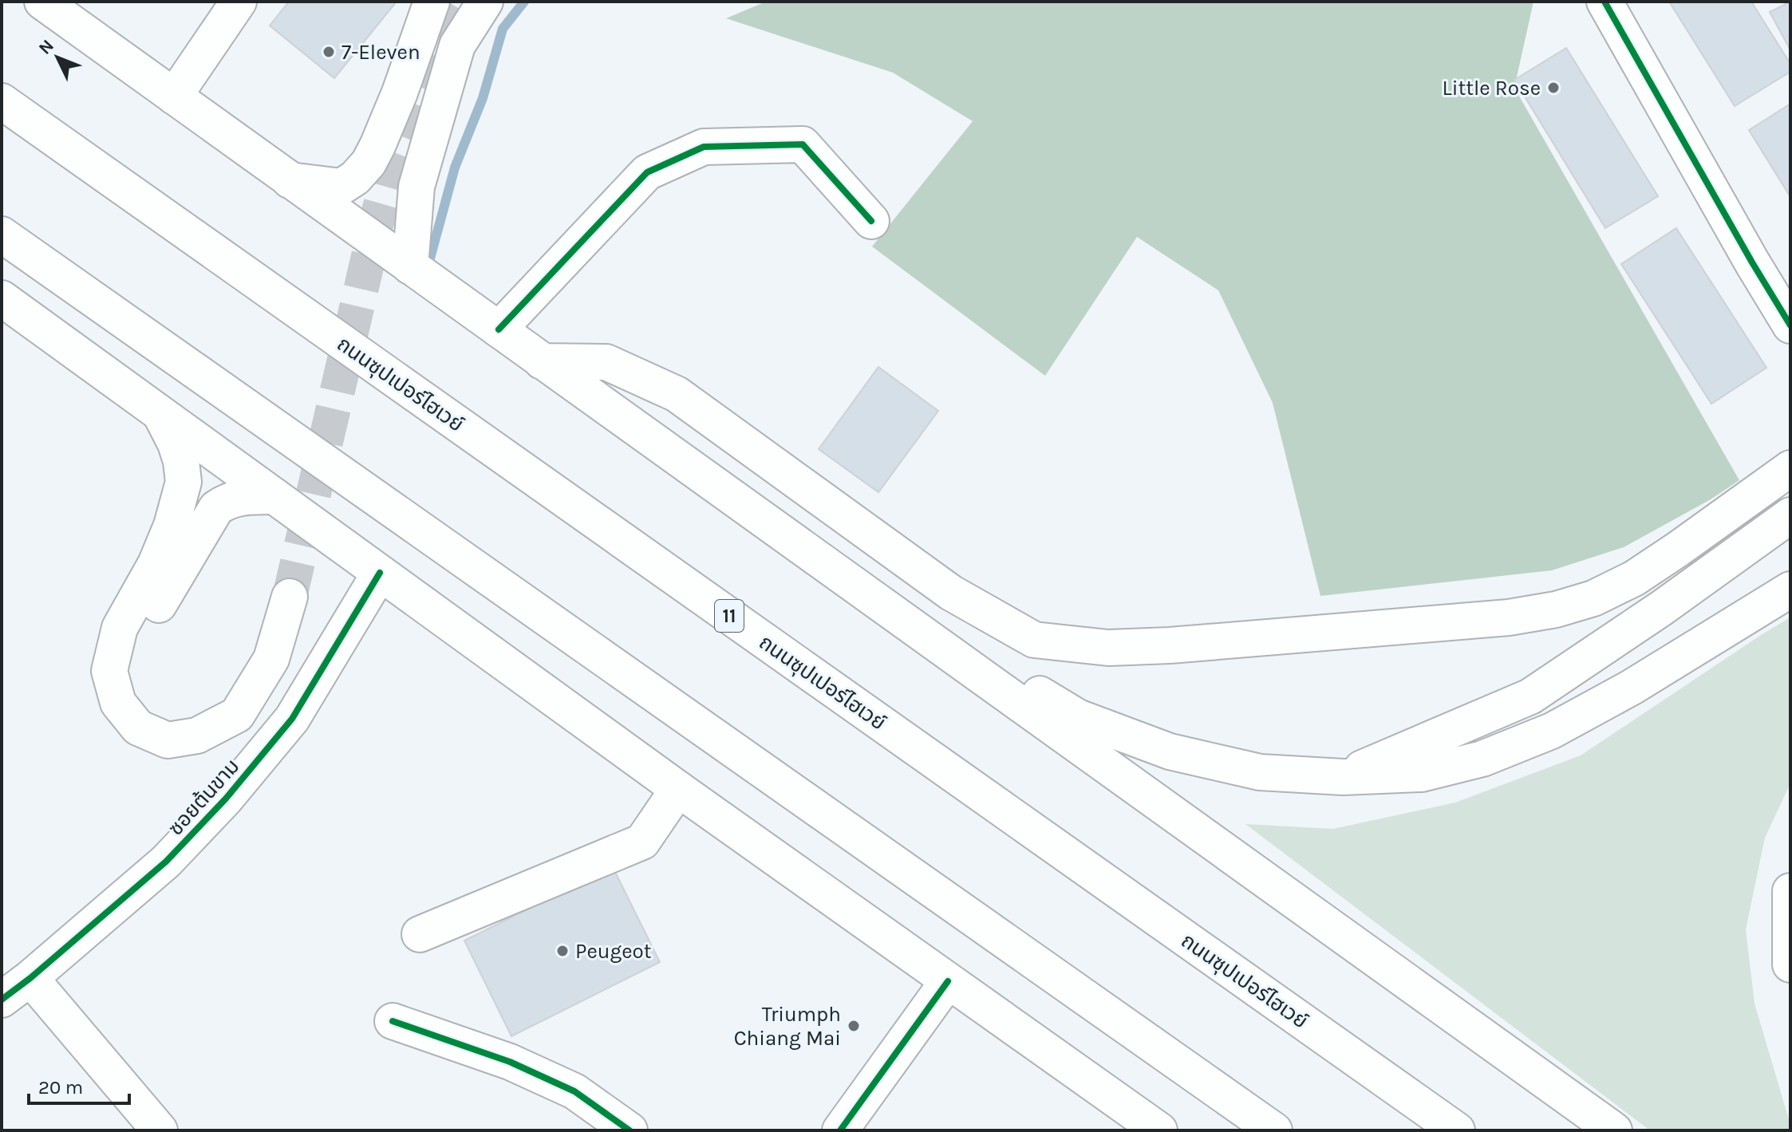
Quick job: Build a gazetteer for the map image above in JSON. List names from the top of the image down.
{
  "streets": {
    "main road": ["ถนนซุปเปอร์ไฮเวย์", "11", "ซอยต้นขาม"]
  },
  "places": [
    "7-Eleven",
    "Little Rose",
    "Peugeot",
    "Triumph Chiang Mai"
  ],
  "scale_bar": "20 m",
  "north": "top left"
}
